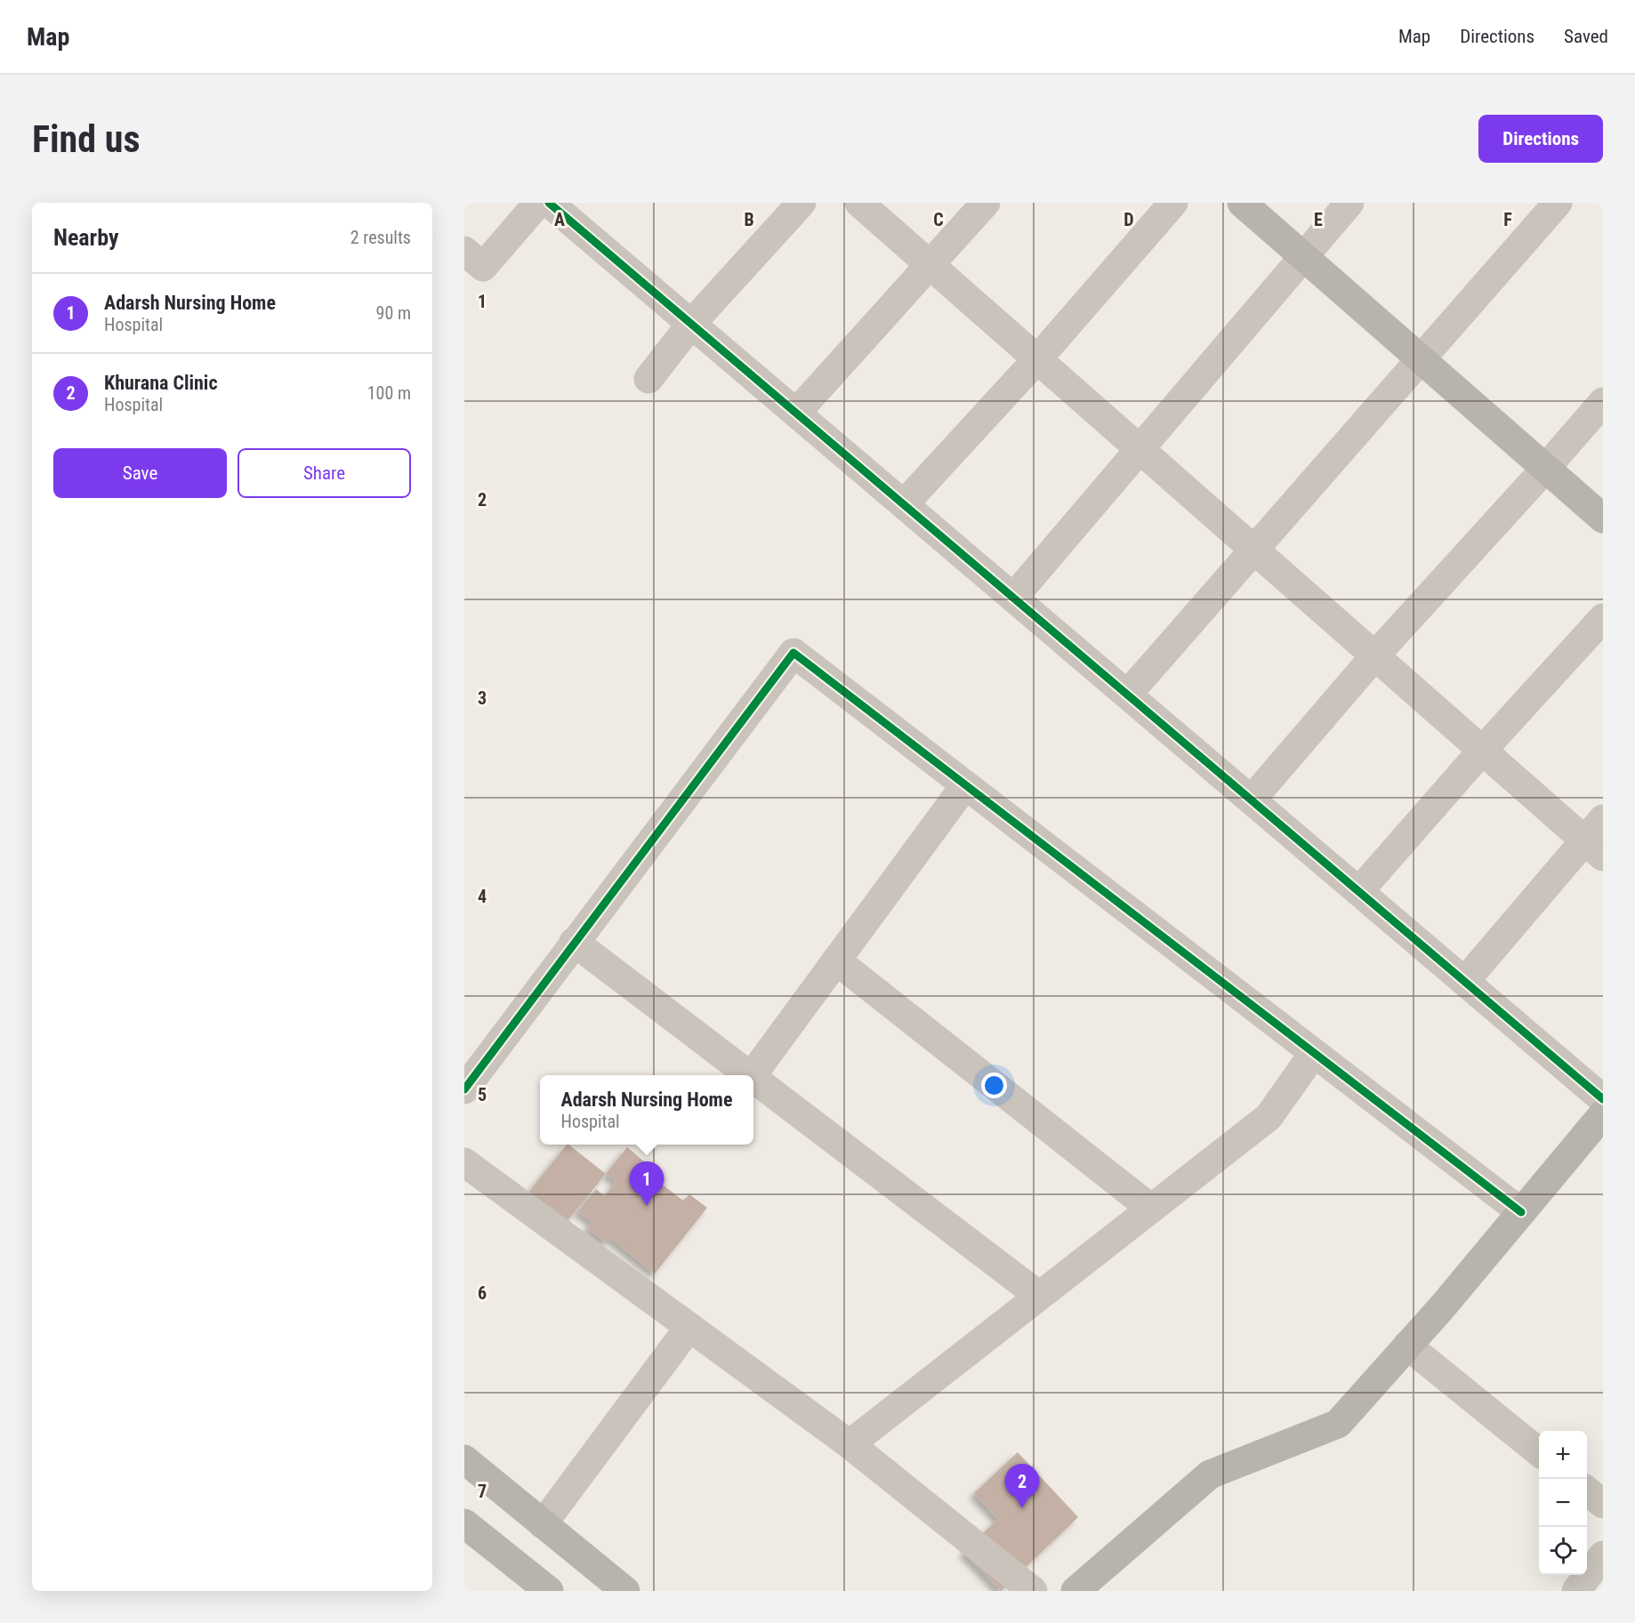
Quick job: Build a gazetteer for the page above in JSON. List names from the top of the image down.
{
  "page": {
    "header": "Map",
    "nav": ["Map", "Directions", "Saved"],
    "buttons": [
      "Directions",
      ["Save", "Share"]
    ],
    "title": "Find us",
    "heading": ["Nearby", "2 results"],
    "list": [
      {
        "mark": "1",
        "name": "Adarsh Nursing Home",
        "note": "Hospital",
        "value": "90 m"
      },
      {
        "mark": "2",
        "name": "Khurana Clinic",
        "note": "Hospital",
        "value": "100 m"
      }
    ],
    "popup": ["Adarsh Nursing Home", "Hospital"],
    "pins": ["1", "2"],
    "map_buttons": ["+", "−"]
  },
  "grid": {
    "columns": [
      "A",
      "B",
      "C",
      "D",
      "E",
      "F"
    ],
    "rows": [
      "1",
      "2",
      "3",
      "4",
      "5",
      "6",
      "7"
    ]
  }
}
